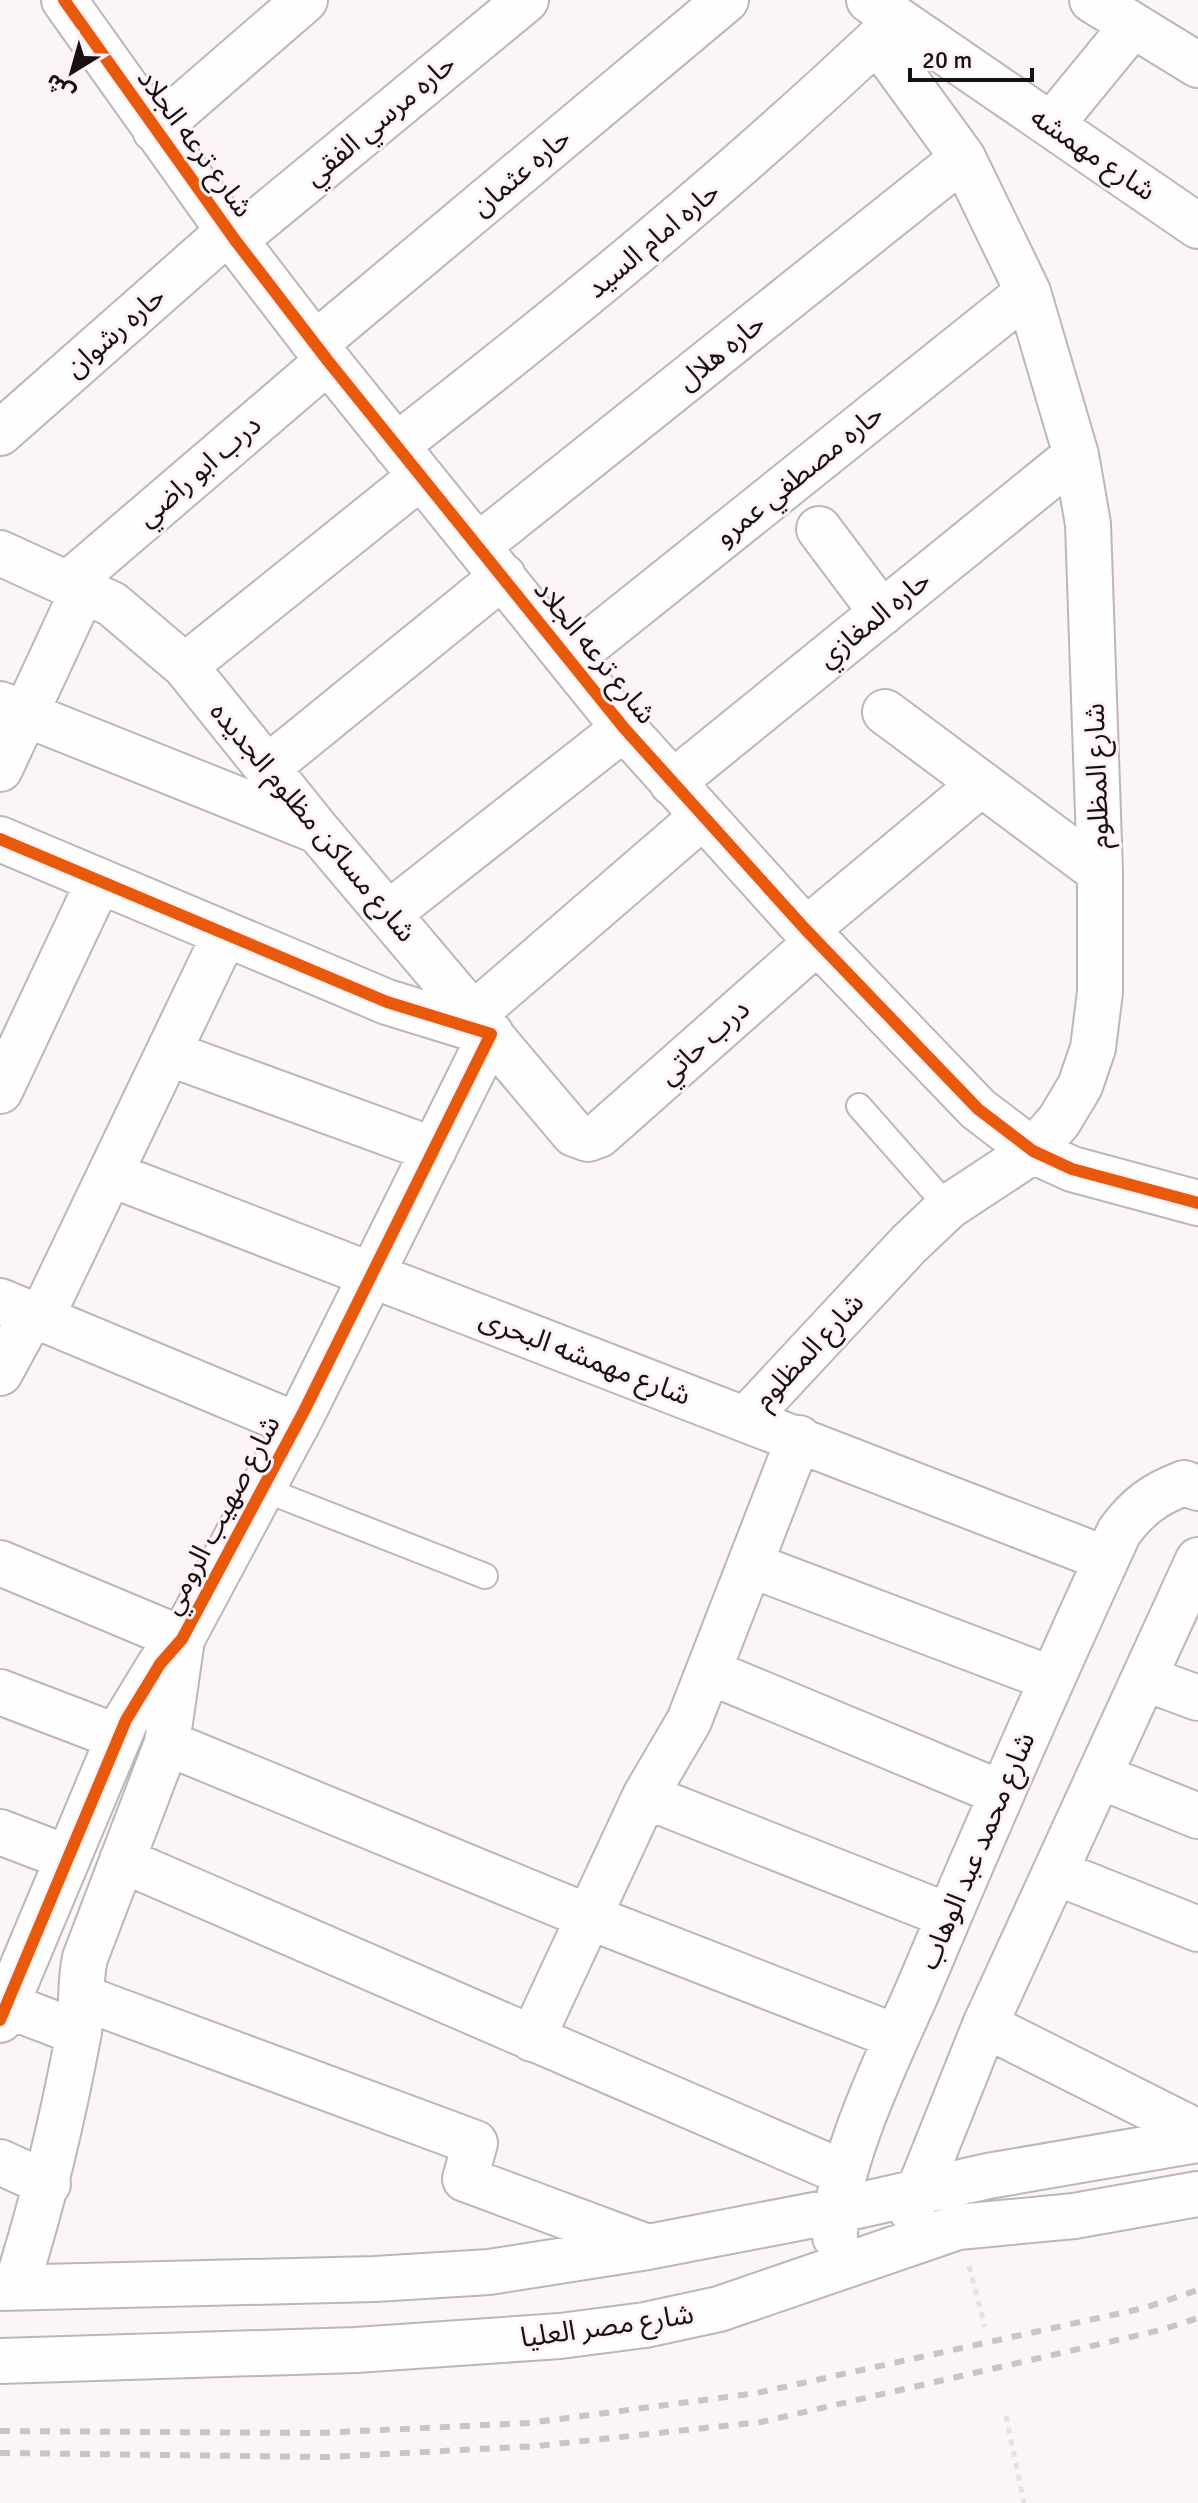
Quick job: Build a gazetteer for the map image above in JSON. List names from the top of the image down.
{
  "streets": {
    "street": [
      "حاره مرسي الفقي",
      "شارع ترعه الجلاد",
      "شارع مهمشه",
      "حاره عثمان",
      "حاره امام السيد",
      "حاره رشوان",
      "حاره هلال",
      "درب ابو راضي",
      "حاره مصطفي عمرو",
      "حاره المغازي",
      "شارع المظلوم",
      "شارع مساكن مظلوم الجديده",
      "درب حاتي",
      "شارع مهمشه البحرى",
      "شارع صهيب الرومي",
      "شارع محمد عبد الوهاب",
      "شارع مصر العليا"
    ]
  },
  "crossings": [
    ["حاره مرسي الفقي", "شارع ترعه الجلاد"],
    ["حاره مرسي الفقي", "حاره رشوان"],
    ["شارع ترعه الجلاد", "حاره عثمان"],
    ["شارع ترعه الجلاد", "حاره امام السيد"],
    ["شارع ترعه الجلاد", "حاره رشوان"],
    ["شارع ترعه الجلاد", "حاره هلال"],
    ["شارع ترعه الجلاد", "درب ابو راضي"],
    ["شارع ترعه الجلاد", "حاره مصطفي عمرو"],
    ["شارع ترعه الجلاد", "حاره المغازي"],
    ["شارع ترعه الجلاد", "شارع المظلوم"],
    ["شارع ترعه الجلاد", "درب حاتي"],
    ["شارع مهمشه", "حاره امام السيد"],
    ["شارع مهمشه", "شارع المظلوم"],
    ["حاره عثمان", "درب ابو راضي"],
    ["حاره امام السيد", "شارع المظلوم"],
    ["حاره امام السيد", "شارع مساكن مظلوم الجديده"],
    ["حاره هلال", "شارع المظلوم"],
    ["حاره هلال", "شارع مساكن مظلوم الجديده"],
    ["درب ابو راضي", "شارع مساكن مظلوم الجديده"],
    ["حاره مصطفي عمرو", "شارع المظلوم"],
    ["حاره المغازي", "شارع المظلوم"],
    ["شارع المظلوم", "شارع مهمشه البحرى"],
    ["شارع مساكن مظلوم الجديده", "درب حاتي"],
    ["شارع مساكن مظلوم الجديده", "شارع صهيب الرومي"],
    ["شارع مهمشه البحرى", "شارع صهيب الرومي"],
    ["شارع مهمشه البحرى", "شارع محمد عبد الوهاب"],
    ["شارع محمد عبد الوهاب", "شارع مصر العليا"]
  ],
  "scale_bar": "20 m",
  "north": "bottom left"
}
